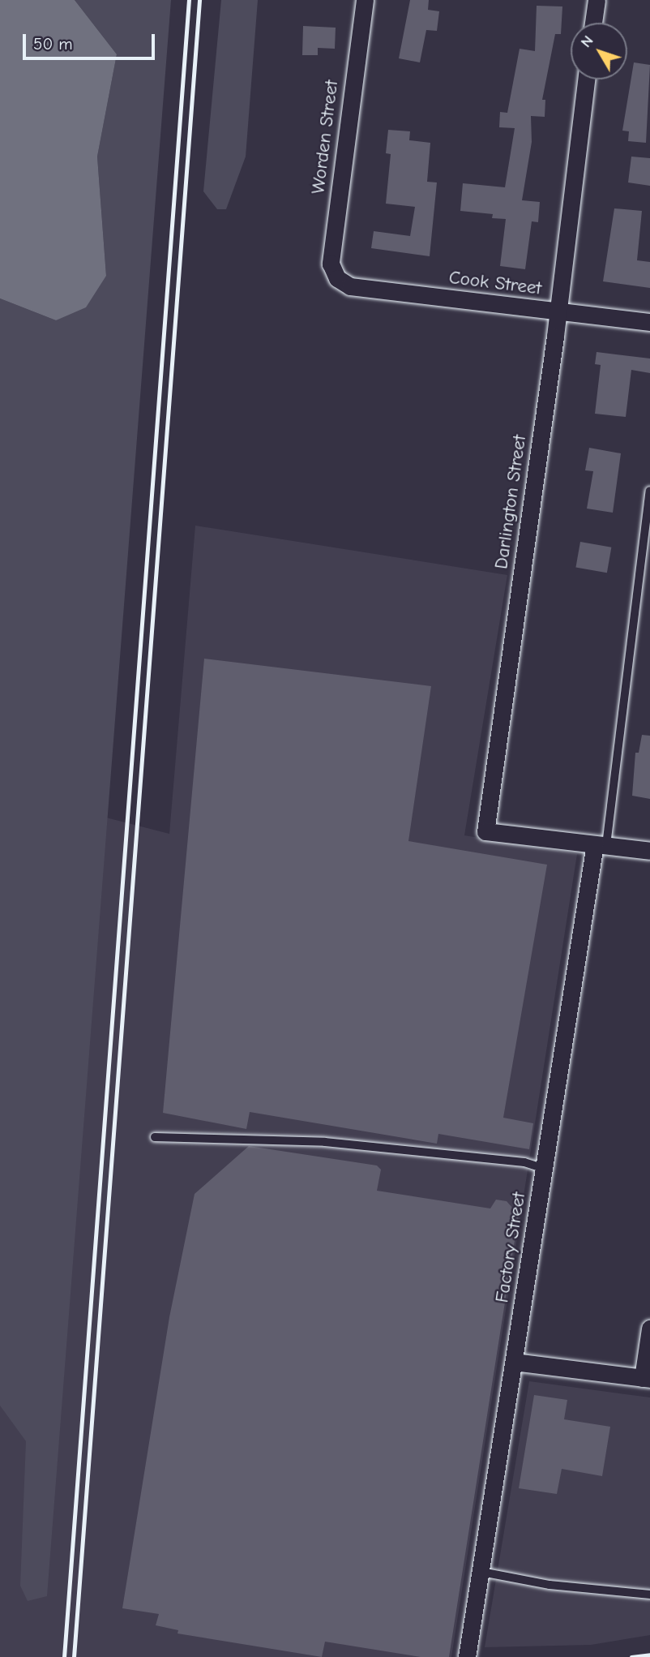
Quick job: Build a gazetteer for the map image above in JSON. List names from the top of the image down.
{
  "streets": {
    "street": [
      "Worden Street",
      "Cook Street",
      "Darlington Street",
      "Factory Street"
    ]
  },
  "crossings": [
    ["Worden Street", "Cook Street"],
    ["Cook Street", "Darlington Street"],
    ["Darlington Street", "Factory Street"]
  ],
  "scale_bar": "50 m",
  "north": "top left"
}
